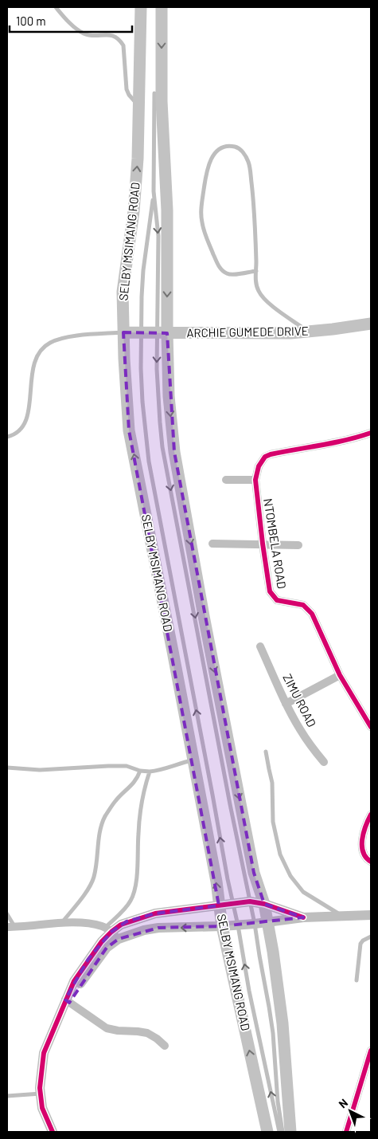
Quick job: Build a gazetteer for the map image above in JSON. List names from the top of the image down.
{
  "streets": {
    "main road": ["SELBY MSIMANG ROAD", "ARCHIE GUMEDE DRIVE"],
    "street": ["NTOMBELA ROAD", "ZIMU ROAD"]
  },
  "crossings": [
    ["SELBY MSIMANG ROAD", "ARCHIE GUMEDE DRIVE"]
  ],
  "scale_bar": "100 m",
  "north": "top left"
}
